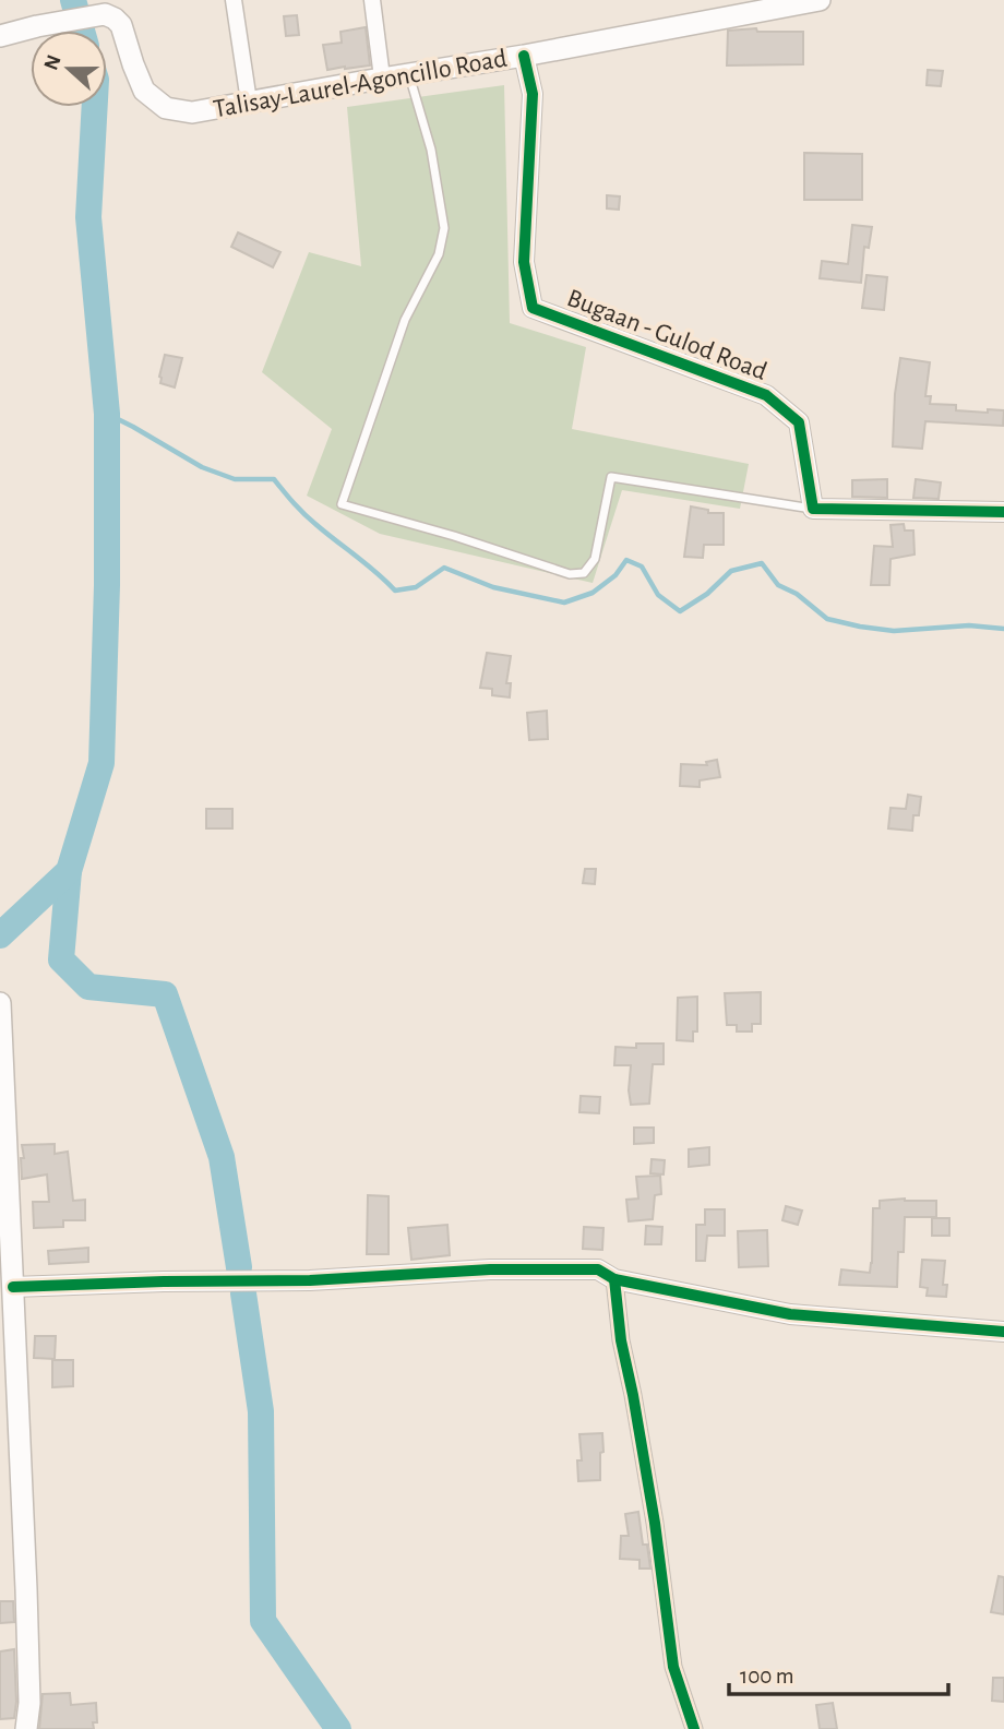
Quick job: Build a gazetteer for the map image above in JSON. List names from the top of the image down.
{
  "streets": {
    "main road": ["Talisay-Laurel-Agoncillo Road"],
    "street": ["Bugaan - Gulod Road"]
  },
  "crossings": [
    ["Talisay-Laurel-Agoncillo Road", "Bugaan - Gulod Road"]
  ],
  "scale_bar": "100 m",
  "north": "left"
}
